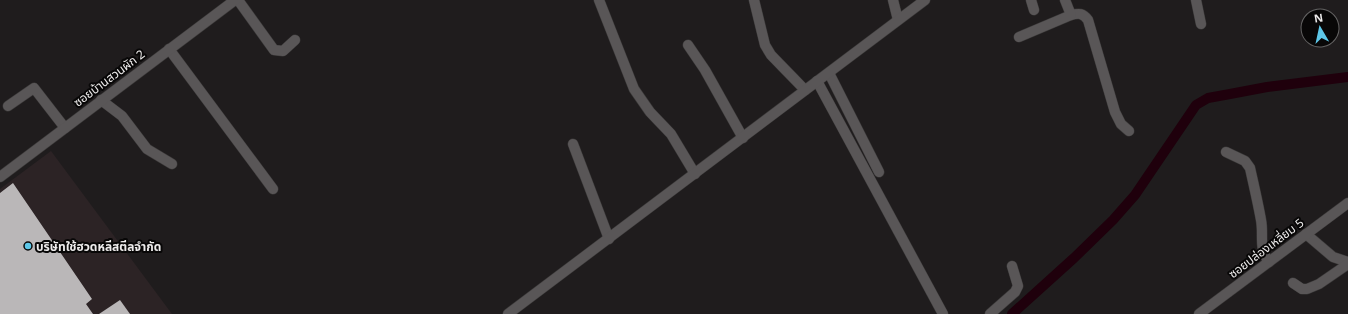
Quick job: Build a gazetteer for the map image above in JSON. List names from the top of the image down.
{
  "streets": {
    "street": ["ซอยบ้านสวนผัก 2", "ซอยปล่องเหลี่ยม 5"]
  },
  "places": ["บริษัทใช้ฮวดหลีสตีลจำกัด"],
  "north": "top"
}
